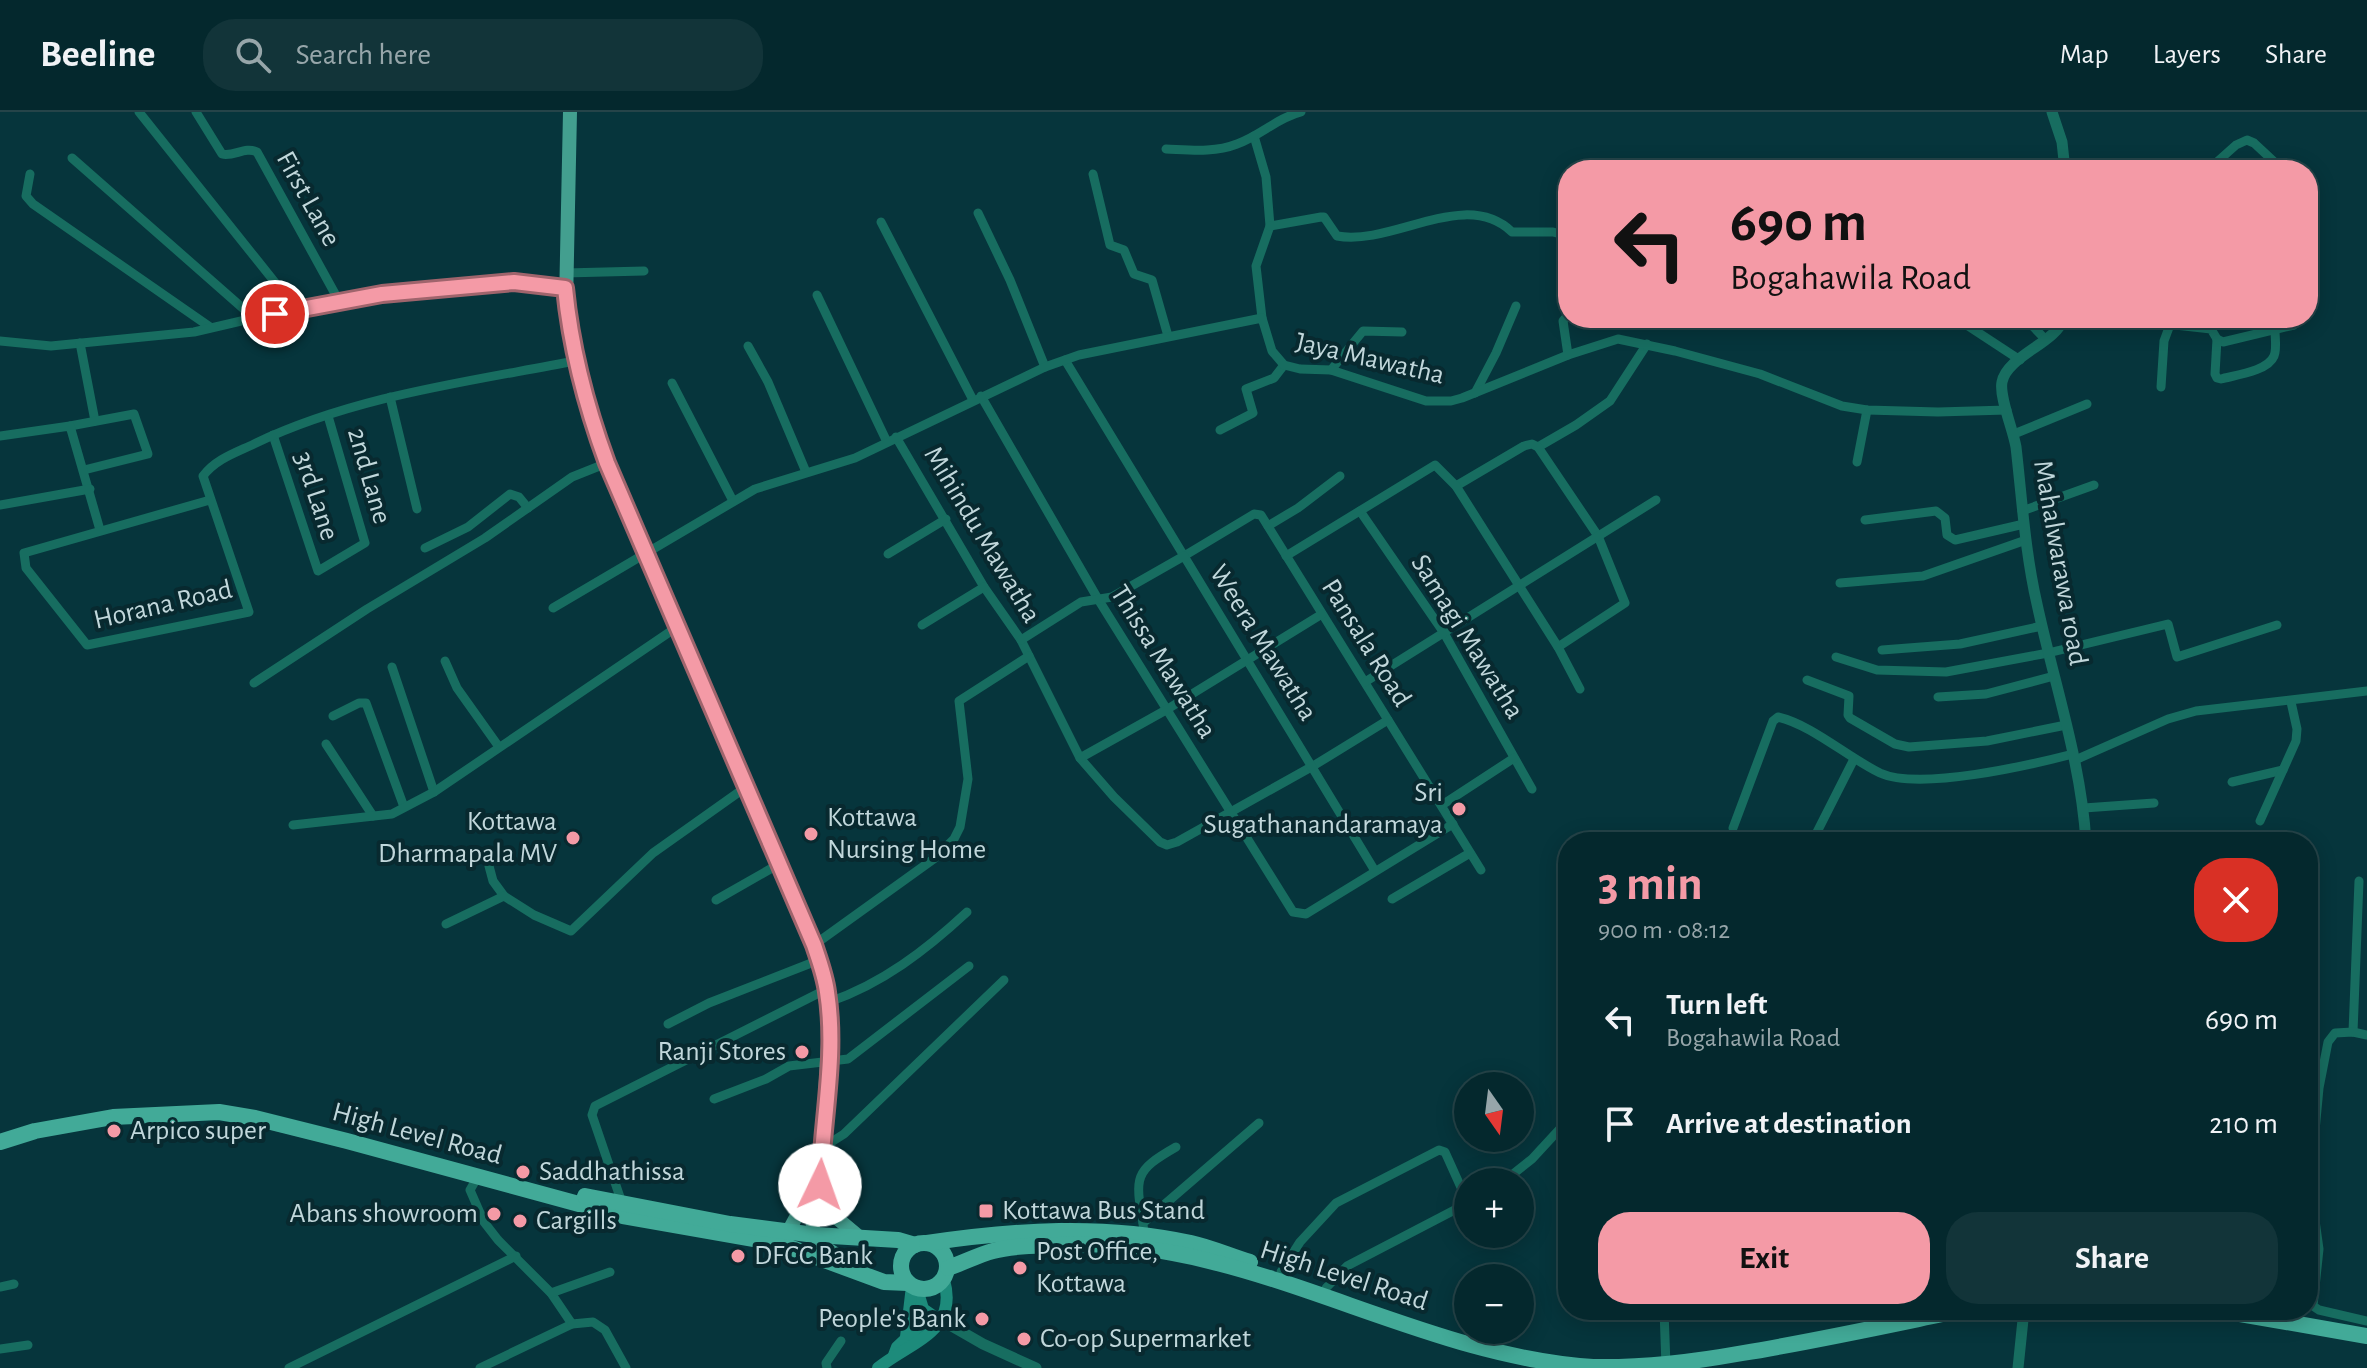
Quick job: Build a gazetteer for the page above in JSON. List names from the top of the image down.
{
  "streets": {
    "highway": ["High Level Road"],
    "street": [
      "First Lane",
      "Jaya Mawatha",
      "2nd Lane",
      "3rd Lane",
      "Mihindu Mawatha",
      "Mahalwarawa road",
      "Horana Road",
      "Samagi Mawatha",
      "Weera Mawatha",
      "Pansala Road",
      "Thissa Mawatha"
    ]
  },
  "crossings": [
    ["Jaya Mawatha", "Mihindu Mawatha"],
    ["Jaya Mawatha", "Mahalwarawa road"],
    ["Jaya Mawatha", "Thissa Mawatha"],
    ["2nd Lane", "3rd Lane"],
    ["2nd Lane", "Horana Road"],
    ["3rd Lane", "Horana Road"],
    ["Mihindu Mawatha", "Weera Mawatha"],
    ["Mihindu Mawatha", "Thissa Mawatha"],
    ["Weera Mawatha", "Thissa Mawatha"],
    ["Pansala Road", "Thissa Mawatha"]
  ],
  "places": {
    "other": [
      "Sri Sugathanandaramaya",
      "Kottawa Nursing Home",
      "Kottawa Dharmapala MV",
      "Ranji Stores",
      "Arpico super",
      "Saddhathissa",
      "Abans showroom",
      "Cargills",
      "DFCC Bank",
      "Post Office, Kottawa",
      "People's Bank",
      "Co-op Supermarket"
    ],
    "transit": ["Kottawa Bus Stand"]
  },
  "north": "bottom",
  "page": {
    "header": "Beeline",
    "search": "Search here",
    "nav": ["Map", "Layers", "Share"],
    "turn": ["690 m", "Bogahawila Road"],
    "heading": ["3 min", "900 m · 08:12"],
    "list": [
      {
        "name": "Turn left",
        "note": "Bogahawila Road",
        "value": "690 m"
      },
      {
        "name": "Arrive at destination",
        "value": "210 m"
      }
    ],
    "map_buttons": ["+", "−"],
    "buttons": ["Exit", "Share"]
  }
}
